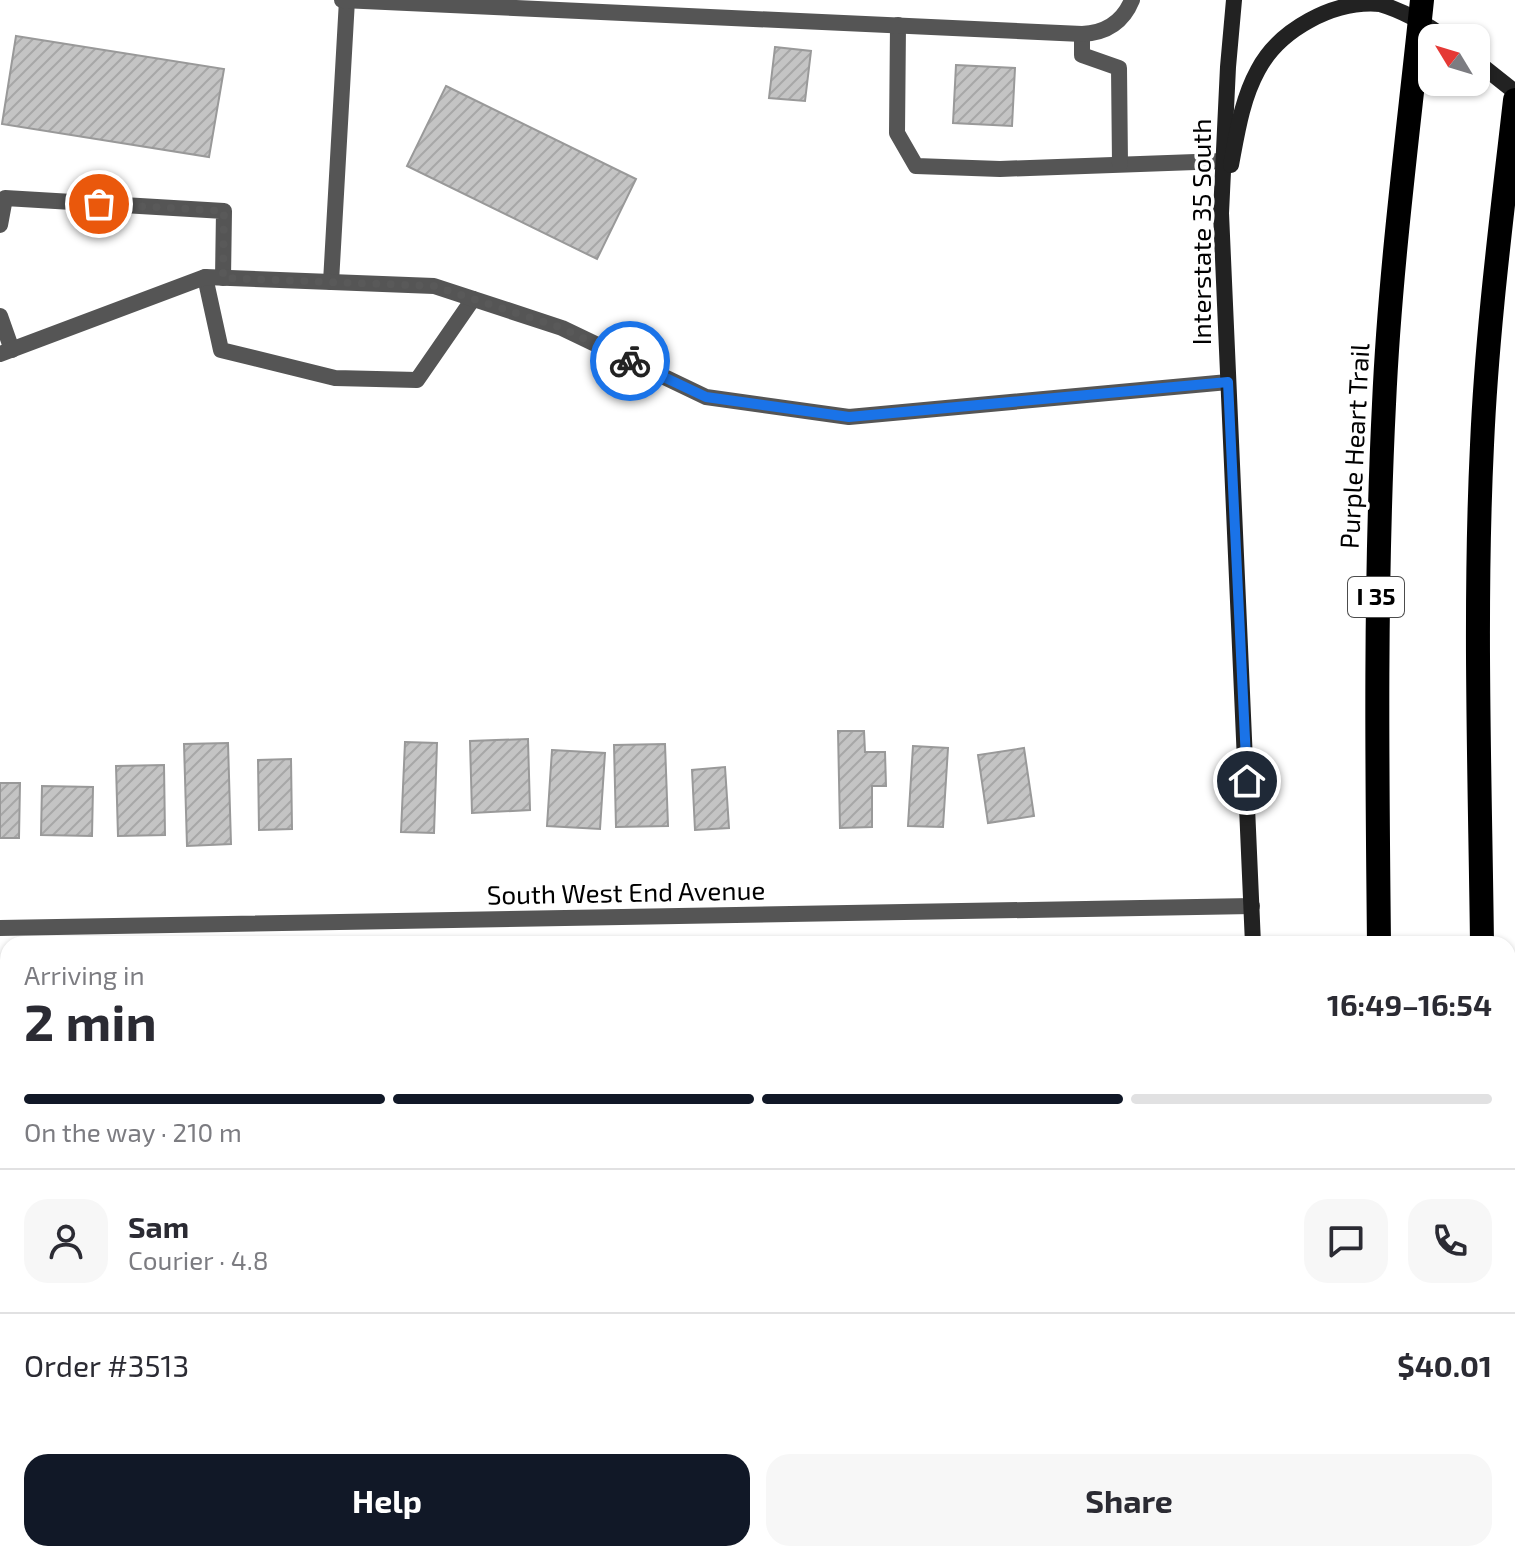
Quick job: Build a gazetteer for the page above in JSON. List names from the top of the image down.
{
  "streets": {
    "highway": ["Purple Heart Trail", "I 35"],
    "main road": ["Interstate 35 South"],
    "street": ["South West End Avenue"]
  },
  "crossings": [
    ["Interstate 35 South", "South West End Avenue"]
  ],
  "north": "top left",
  "page": {
    "heading": ["2 min", "Arriving in", "16:49–16:54"],
    "panel": [
      "Sam",
      "Courier · 4.8",
      "Order #3513",
      "$40.01"
    ],
    "bar": "On the way · 210 m",
    "buttons": ["Help", "Share"]
  }
}
